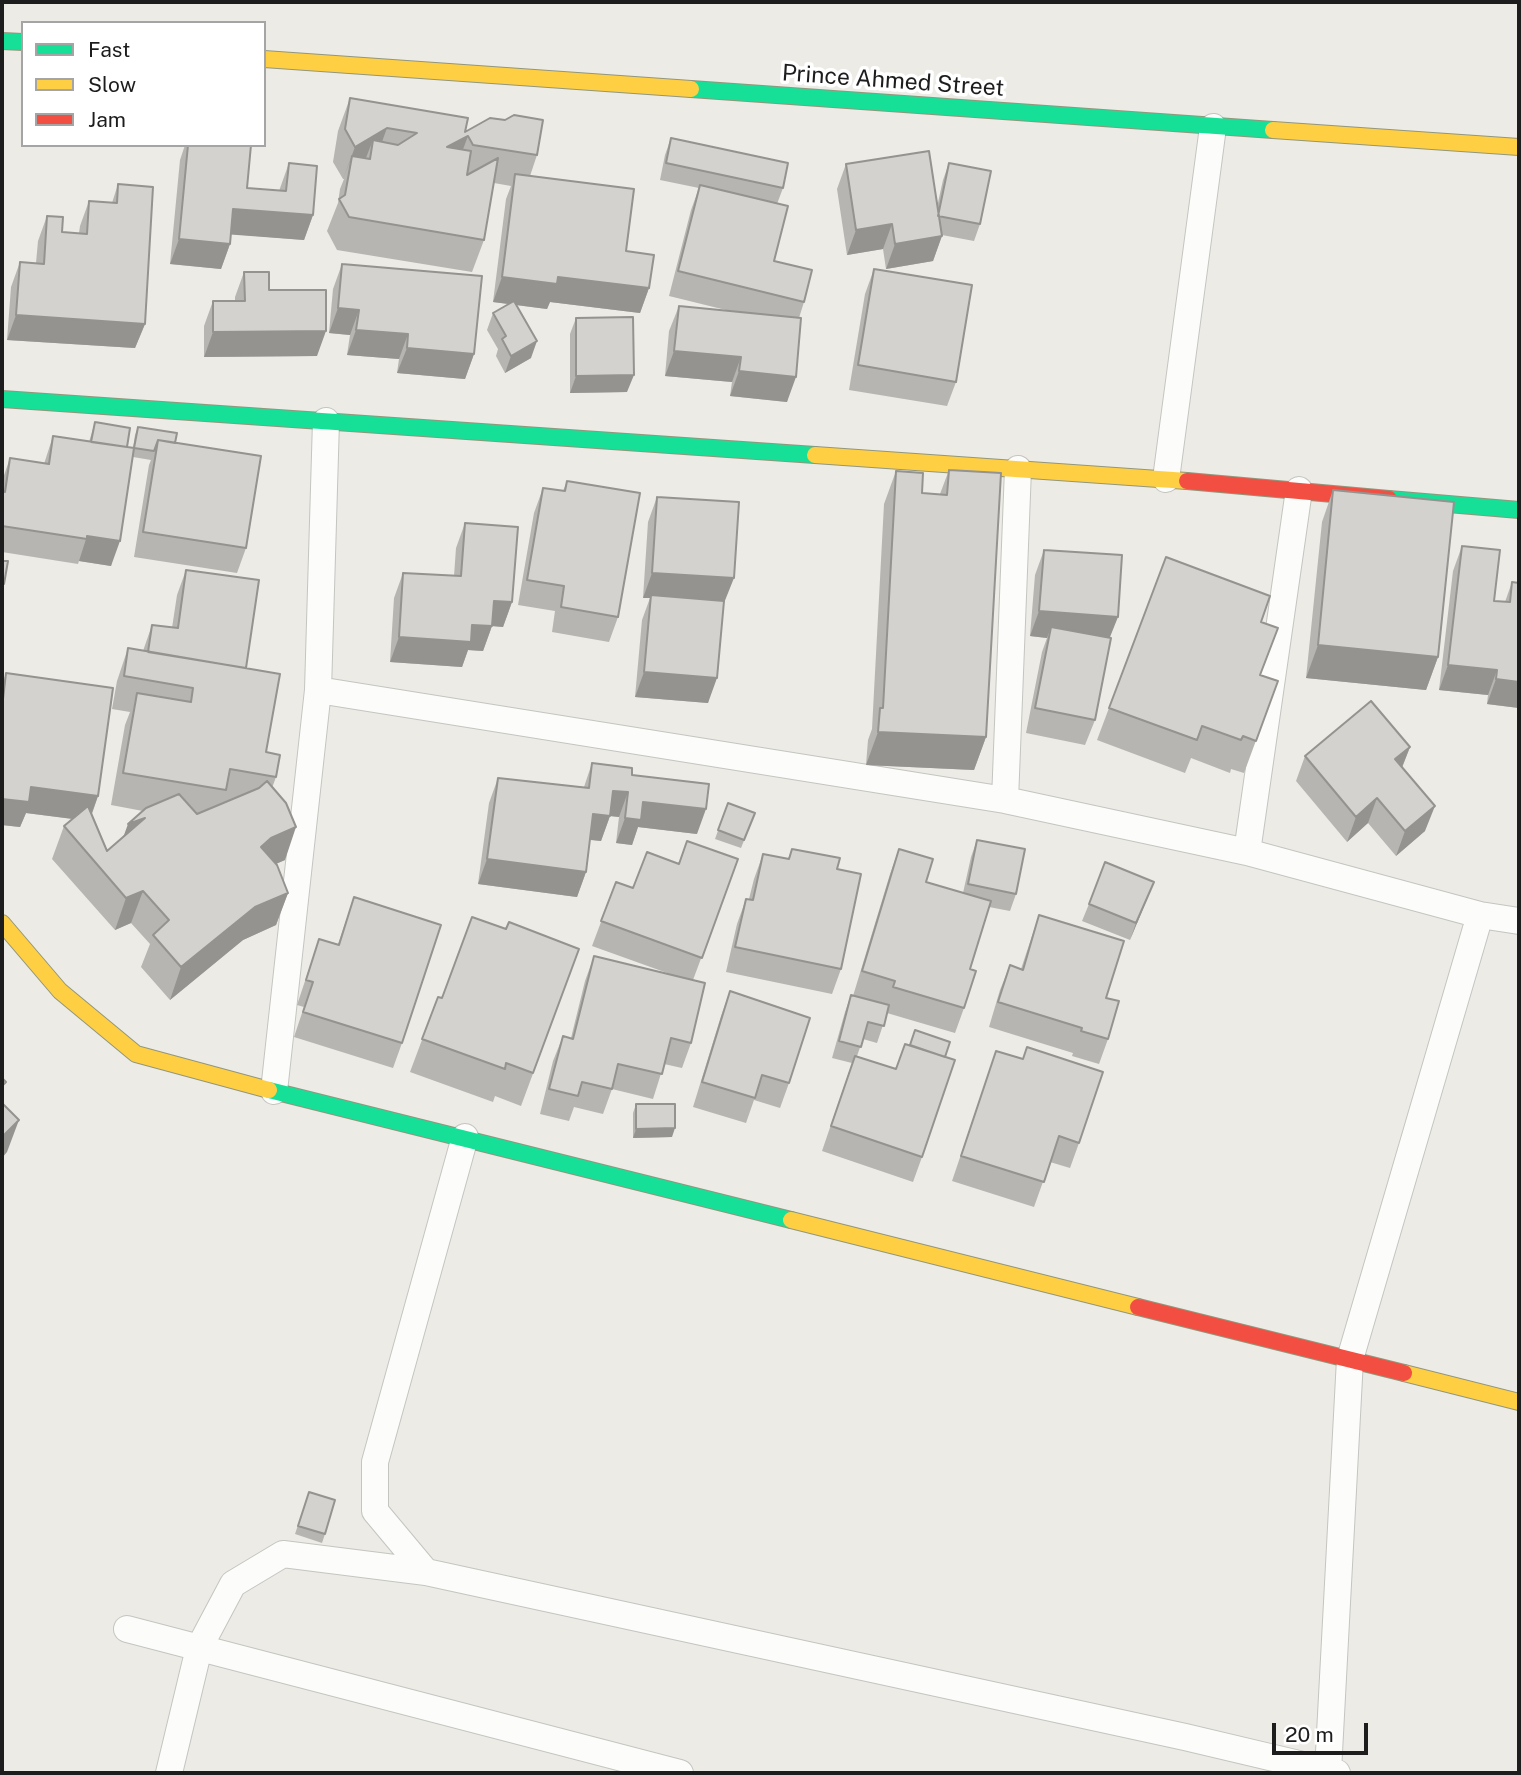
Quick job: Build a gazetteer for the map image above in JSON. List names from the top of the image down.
{
  "streets": {
    "street": ["Prince Ahmed Street"]
  },
  "legend": ["Fast", "Slow", "Jam"],
  "scale_bar": "20 m"
}
